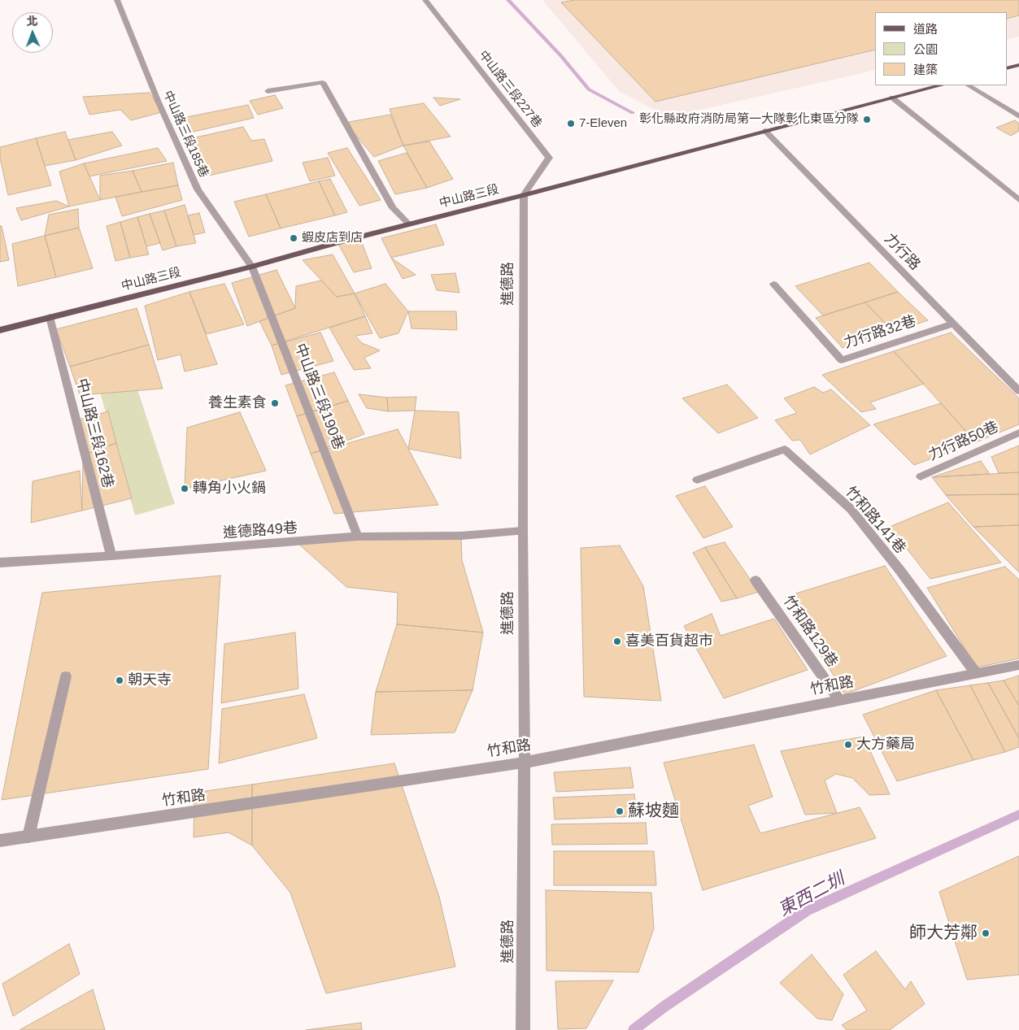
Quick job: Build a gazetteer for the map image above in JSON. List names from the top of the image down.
{
  "streets": {
    "main road": ["中山路三段"],
    "street": [
      "中山路三段227巷",
      "中山路三段185巷",
      "力行路",
      "進德路",
      "力行路32巷",
      "中山路三段190巷",
      "中山路三段162巷",
      "力行路50巷",
      "竹和路141巷",
      "進德路49巷",
      "竹和路129巷",
      "竹和路"
    ]
  },
  "crossings": [
    ["中山路三段227巷", "中山路三段"],
    ["中山路三段227巷", "進德路"],
    ["中山路三段185巷", "中山路三段"],
    ["中山路三段185巷", "中山路三段190巷"],
    ["中山路三段", "力行路"],
    ["中山路三段", "進德路"],
    ["中山路三段", "中山路三段190巷"],
    ["中山路三段", "中山路三段162巷"],
    ["力行路", "力行路32巷"],
    ["進德路", "進德路49巷"],
    ["進德路", "竹和路"],
    ["中山路三段190巷", "進德路49巷"],
    ["中山路三段162巷", "進德路49巷"],
    ["竹和路141巷", "竹和路"],
    ["竹和路129巷", "竹和路"]
  ],
  "water": ["東西二圳"],
  "places": [
    "彰化縣政府消防局第一大隊彰化東區分隊",
    "7-Eleven",
    "蝦皮店到店",
    "養生素食",
    "轉角小火鍋",
    "喜美百貨超市",
    "朝天寺",
    "大方藥局",
    "蘇坡麵",
    "師大芳鄰"
  ],
  "legend": ["道路", "公園", "建築"],
  "north": "top"
}
